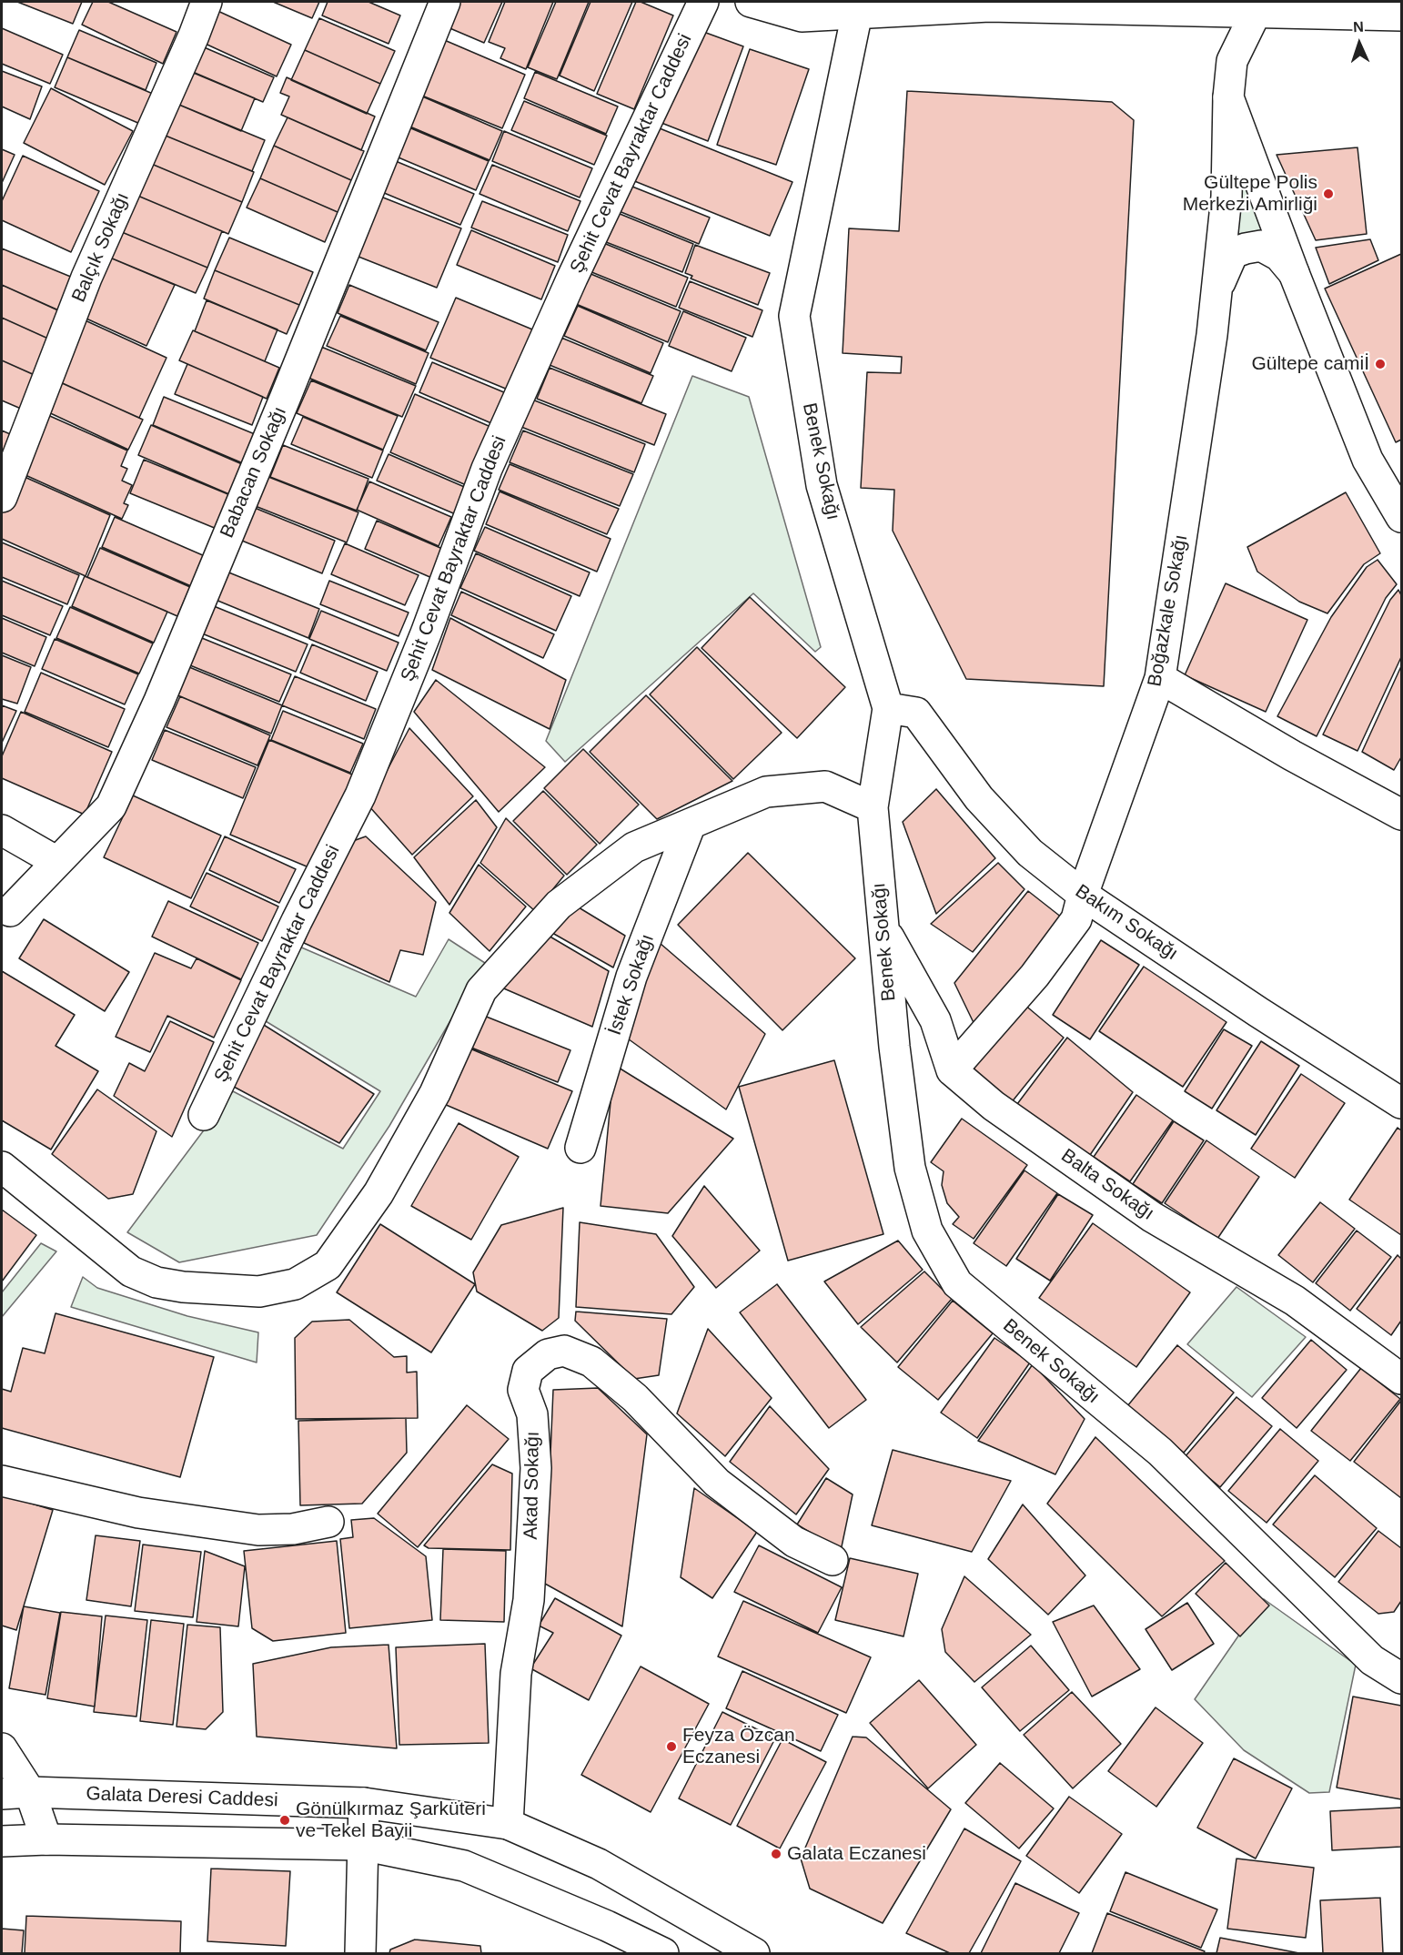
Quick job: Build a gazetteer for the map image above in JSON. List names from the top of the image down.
{
  "streets": {
    "street": [
      "Şehit Cevat Bayraktar Caddesi",
      "Balçık Sokağı",
      "Benek Sokağı",
      "Babacan Sokağı",
      "Boğazkale Sokağı",
      "Bakım Sokağı",
      "İstek Sokağı",
      "Balta Sokağı",
      "Akad Sokağı",
      "Galata Deresi Caddesi"
    ]
  },
  "crossings": [
    ["Benek Sokağı", "Bakım Sokağı"],
    ["Boğazkale Sokağı", "Bakım Sokağı"],
    ["Boğazkale Sokağı", "Balta Sokağı"],
    ["Akad Sokağı", "Galata Deresi Caddesi"]
  ],
  "places": [
    "Gültepe Polis Merkezi Amirliği",
    "Gültepe camiİ",
    "Feyza Özcan Eczanesi",
    "Gönülkırmaz Şarküteri ve Tekel Bayii",
    "Galata Eczanesi"
  ],
  "north": "top"
}
